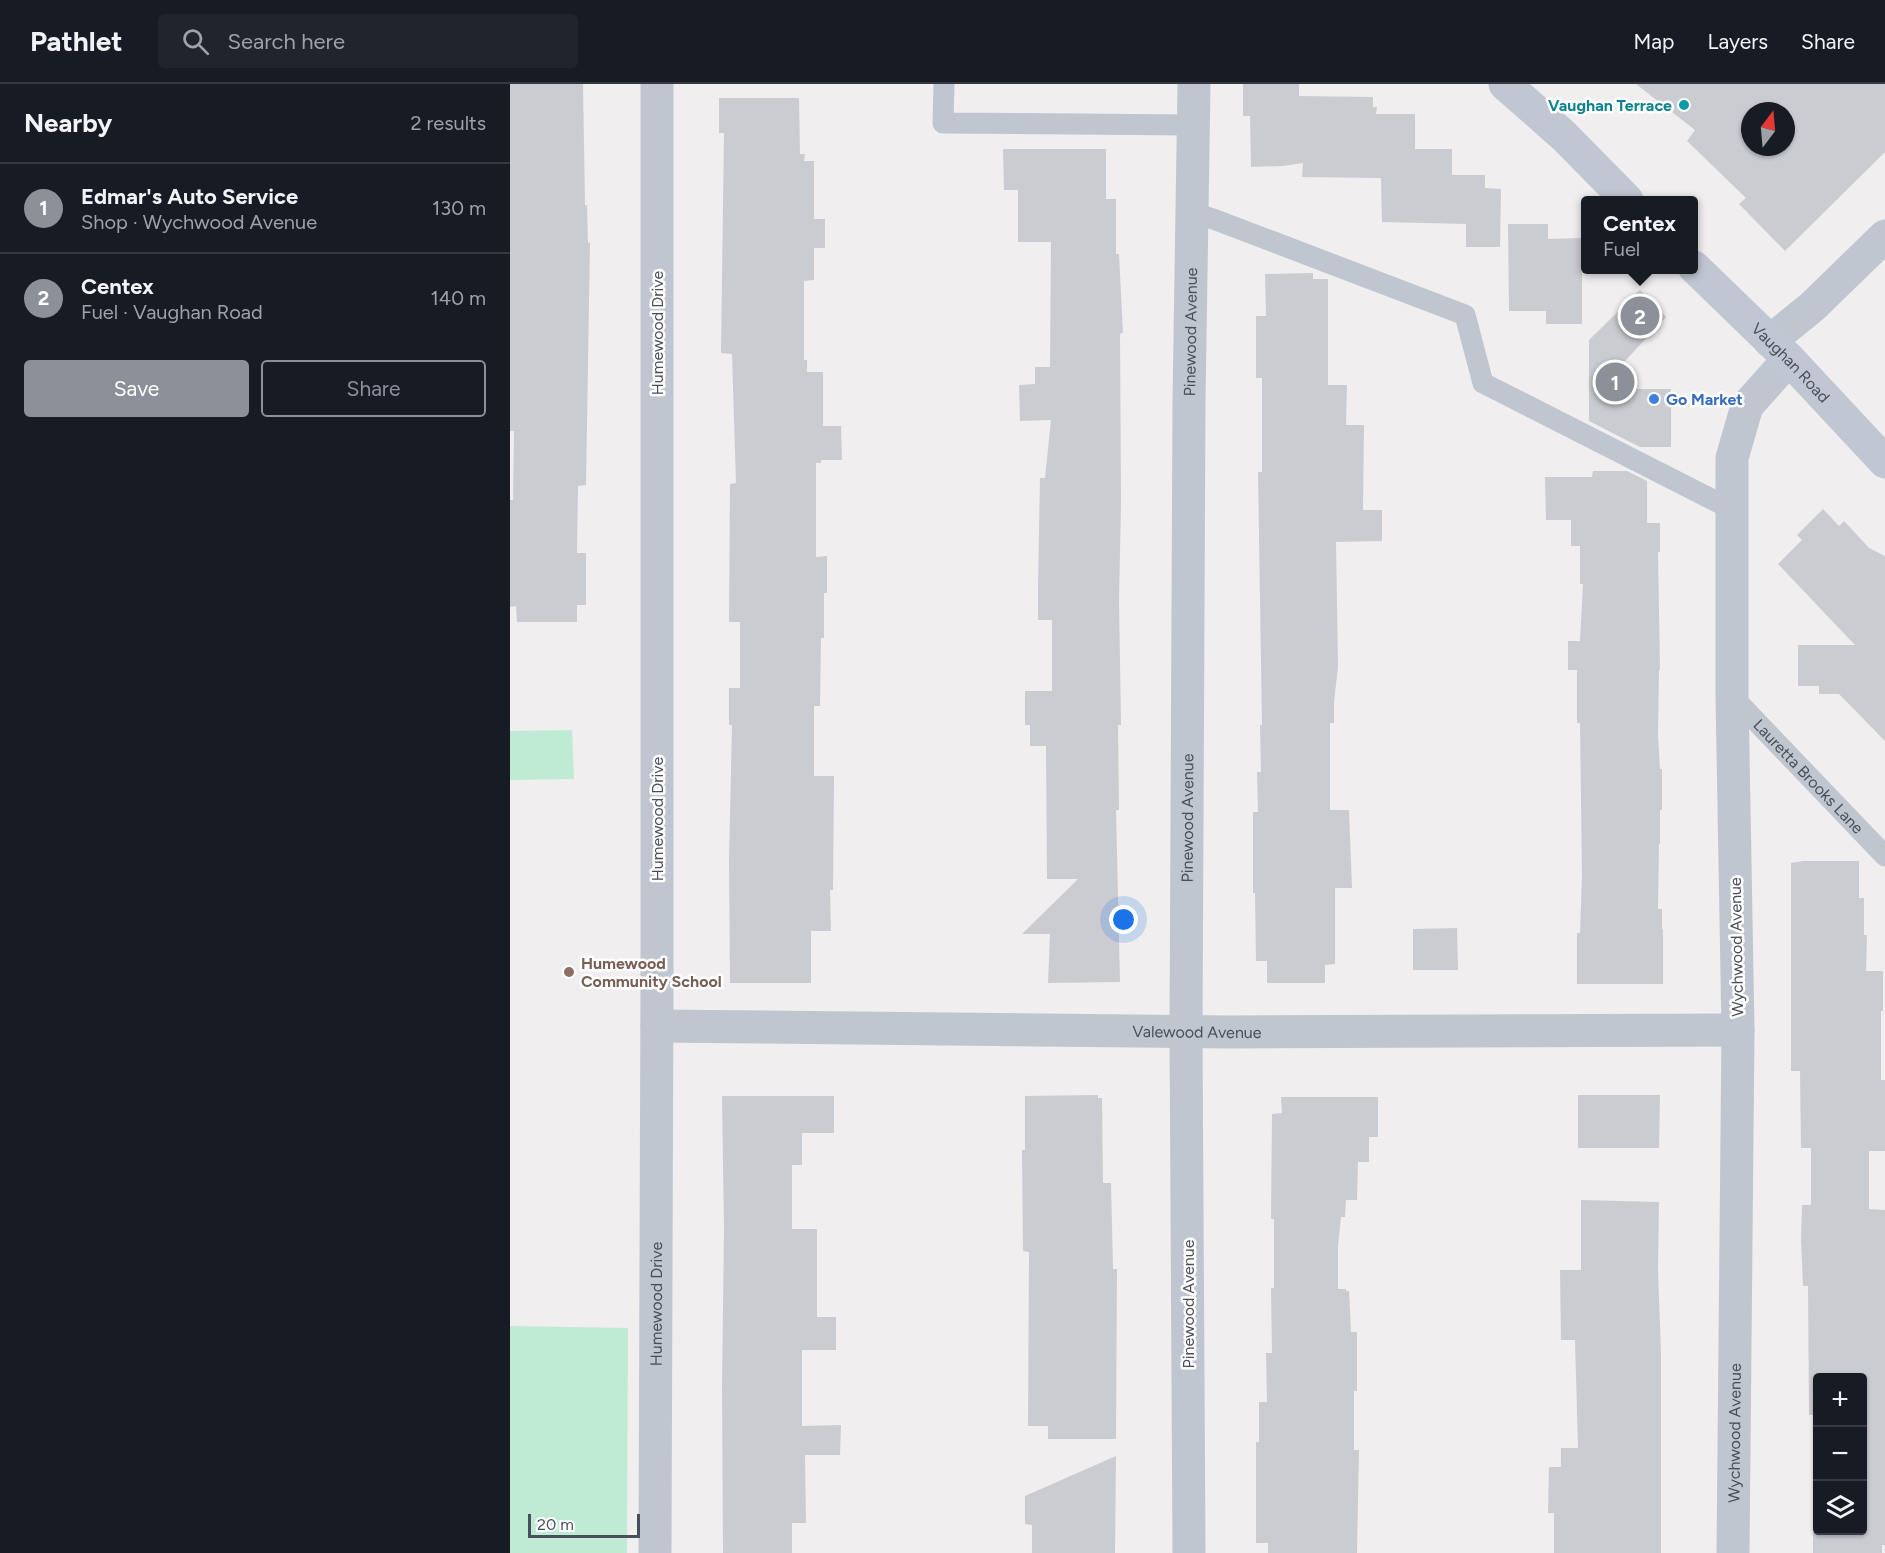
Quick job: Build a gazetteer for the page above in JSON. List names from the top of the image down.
{
  "streets": {
    "street": [
      "Pinewood Avenue",
      "Humewood Drive",
      "Vaughan Road",
      "Wychwood Avenue",
      "Valewood Avenue"
    ],
    "lane": ["Lauretta Brooks Lane"]
  },
  "crossings": [
    ["Pinewood Avenue", "Valewood Avenue"],
    ["Humewood Drive", "Valewood Avenue"],
    ["Vaughan Road", "Wychwood Avenue"],
    ["Lauretta Brooks Lane", "Wychwood Avenue"],
    ["Wychwood Avenue", "Valewood Avenue"]
  ],
  "places": ["Vaughan Terrace", "Go Market", "Humewood Community School"],
  "scale_bar": "20 m",
  "north": "top",
  "page": {
    "header": "Pathlet",
    "search": "Search here",
    "nav": ["Map", "Layers", "Share"],
    "heading": ["Nearby", "2 results"],
    "list": [
      {
        "mark": "1",
        "name": "Edmar's Auto Service",
        "note": "Shop · Wychwood Avenue",
        "value": "130 m"
      },
      {
        "mark": "2",
        "name": "Centex",
        "note": "Fuel · Vaughan Road",
        "value": "140 m"
      }
    ],
    "popup": ["Centex", "Fuel"],
    "pins": ["2", "1"],
    "buttons": ["Save", "Share"],
    "map_buttons": ["+", "−"],
    "scale": "20 m"
  }
}
